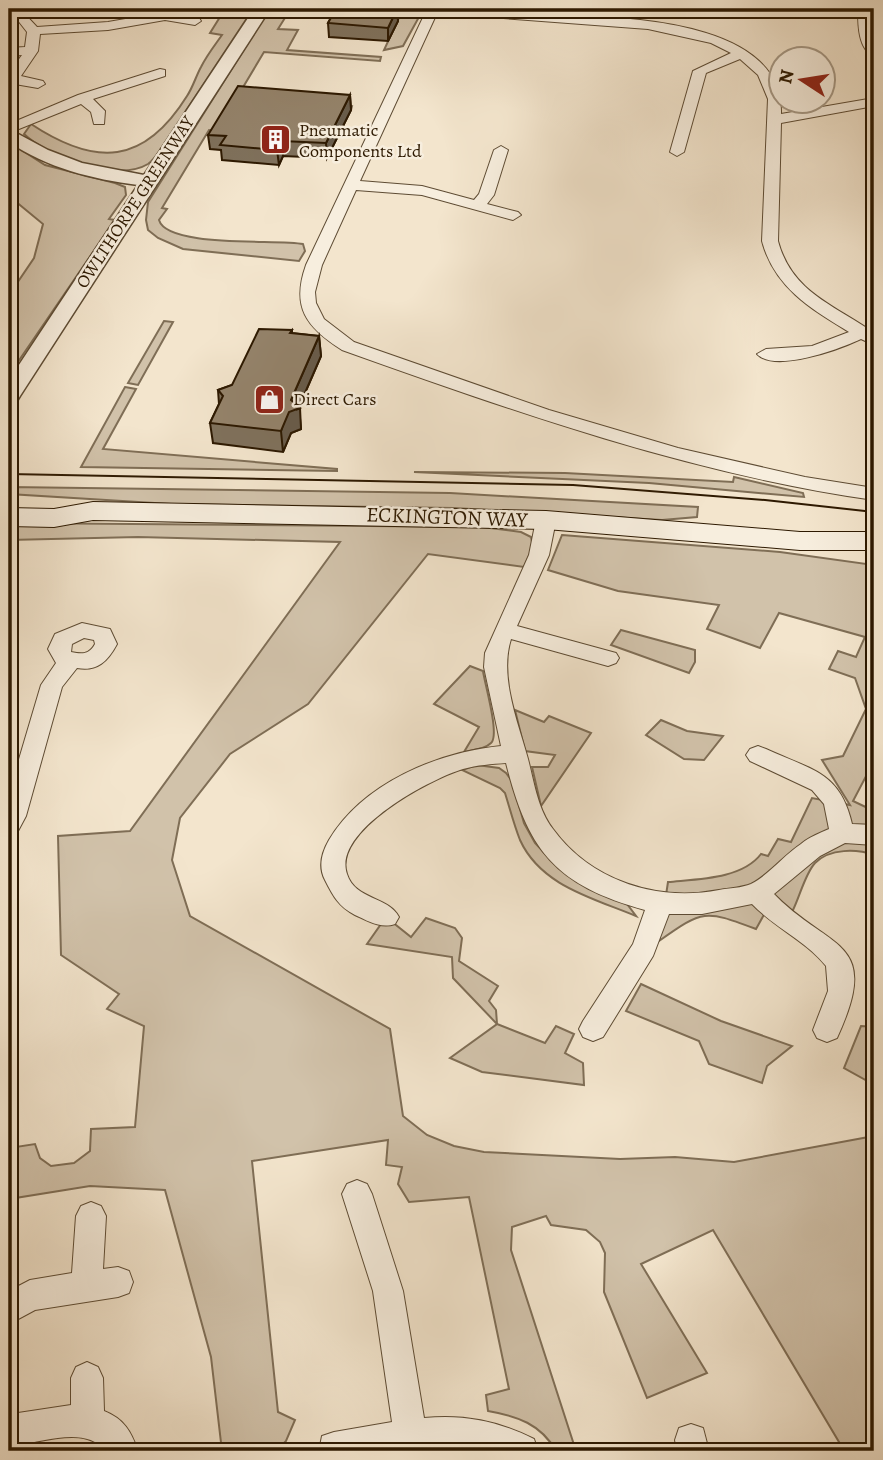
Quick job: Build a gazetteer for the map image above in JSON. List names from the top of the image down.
{
  "streets": {
    "main road": ["ECKINGTON WAY"],
    "street": ["OWLTHORPE GREENWAY"]
  },
  "places": {
    "building": ["Pneumatic Components Ltd"],
    "shop": ["Direct Cars"]
  },
  "north": "left"
}
